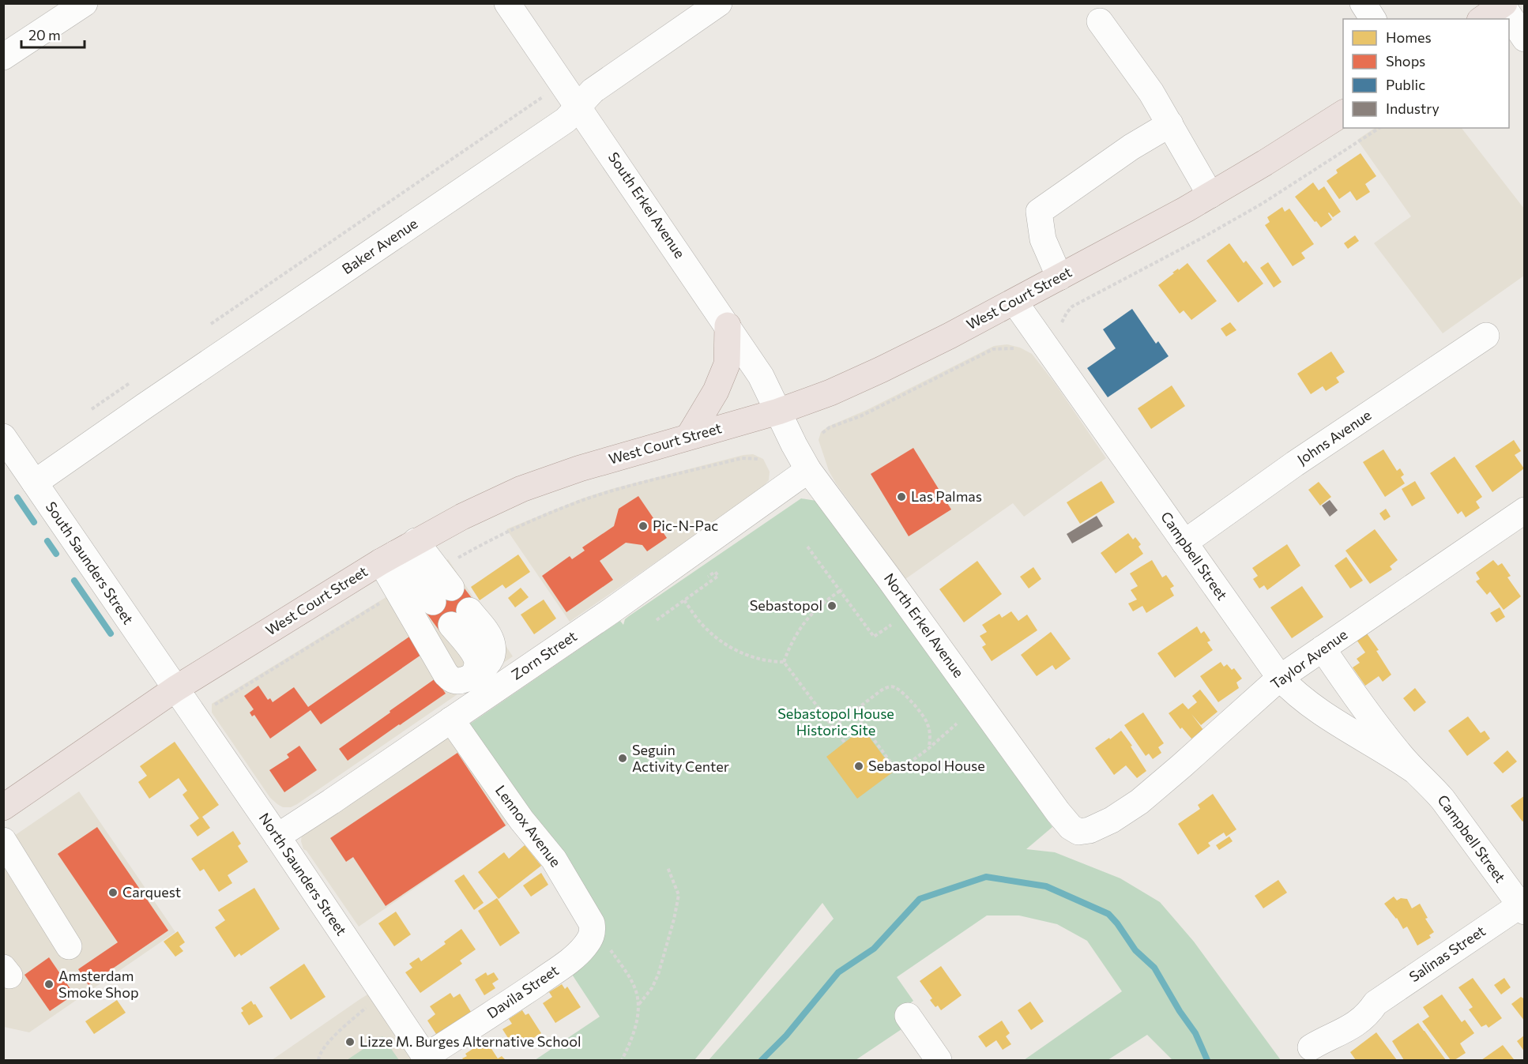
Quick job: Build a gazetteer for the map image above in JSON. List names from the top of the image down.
{
  "streets": {
    "main road": ["West Court Street"],
    "street": [
      "South Erkel Avenue",
      "Baker Avenue",
      "Johns Avenue",
      "Campbell Street",
      "South Saunders Street",
      "North Erkel Avenue",
      "Zorn Street",
      "Taylor Avenue",
      "Lennox Avenue",
      "North Saunders Street",
      "Salinas Street",
      "Davila Street"
    ]
  },
  "crossings": [
    ["South Erkel Avenue", "Baker Avenue"],
    ["South Erkel Avenue", "West Court Street"],
    ["South Erkel Avenue", "North Erkel Avenue"],
    ["Baker Avenue", "South Saunders Street"],
    ["West Court Street", "Campbell Street"],
    ["West Court Street", "South Saunders Street"],
    ["West Court Street", "North Erkel Avenue"],
    ["West Court Street", "North Saunders Street"],
    ["Johns Avenue", "Campbell Street"],
    ["Campbell Street", "Taylor Avenue"],
    ["Campbell Street", "Salinas Street"],
    ["South Saunders Street", "North Saunders Street"],
    ["North Erkel Avenue", "Zorn Street"],
    ["North Erkel Avenue", "Taylor Avenue"],
    ["Zorn Street", "Lennox Avenue"],
    ["Zorn Street", "North Saunders Street"],
    ["Lennox Avenue", "Davila Street"],
    ["North Saunders Street", "Davila Street"]
  ],
  "parks": ["Sebastopol House Historic Site"],
  "places": [
    "Las Palmas",
    "Pic-N-Pac",
    "Sebastopol",
    "Seguin Activity Center",
    "Sebastopol House",
    "Carquest",
    "Amsterdam Smoke Shop",
    "Lizze M. Burges Alternative School"
  ],
  "legend": [
    "Homes",
    "Shops",
    "Public",
    "Industry"
  ],
  "scale_bar": "20 m"
}
